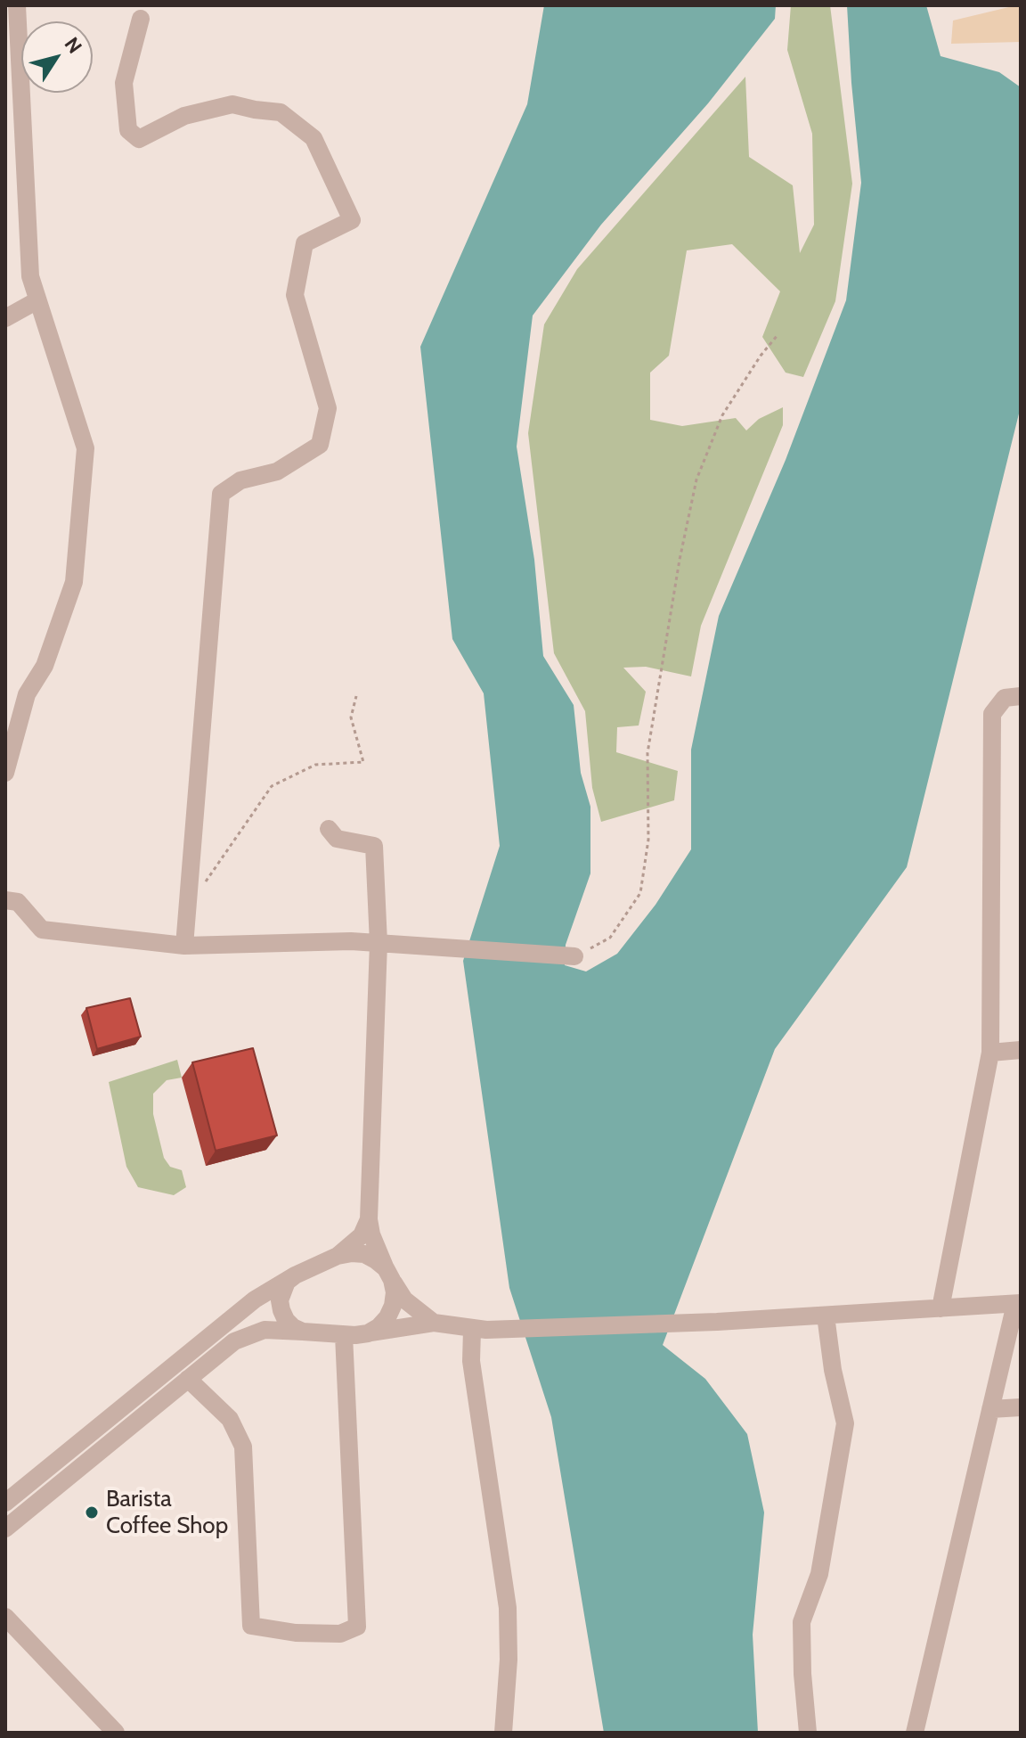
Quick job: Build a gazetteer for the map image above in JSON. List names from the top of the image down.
{
  "places": ["Barista Coffee Shop"],
  "north": "top right"
}
